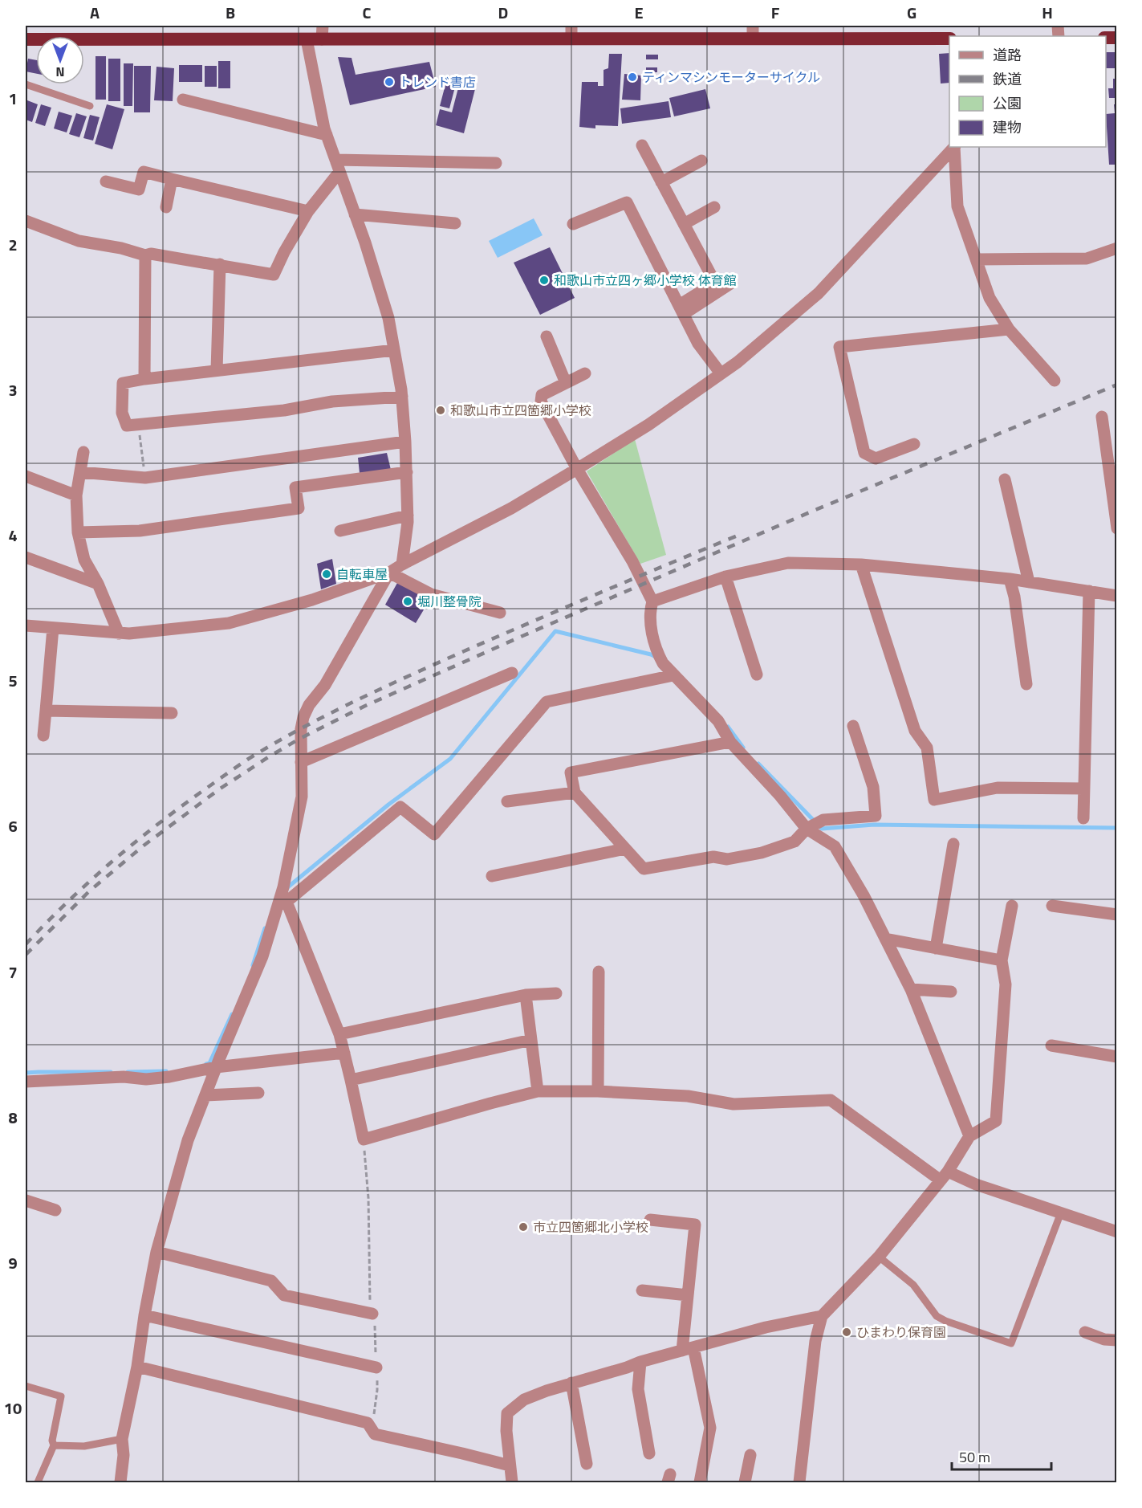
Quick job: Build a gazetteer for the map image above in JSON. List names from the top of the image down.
{
  "places": [
    "ティンマシンモーターサイクル",
    "トレンド書店",
    "和歌山市立四ヶ郷小学校 体育館",
    "和歌山市立四箇郷小学校",
    "自転車屋",
    "堀川整骨院",
    "市立四箇郷北小学校",
    "ひまわり保育園"
  ],
  "legend": [
    "道路",
    "鉄道",
    "公園",
    "建物"
  ],
  "scale_bar": "50 m",
  "north": "bottom",
  "grid": {
    "columns": [
      "A",
      "B",
      "C",
      "D",
      "E",
      "F",
      "G",
      "H"
    ],
    "rows": [
      "1",
      "2",
      "3",
      "4",
      "5",
      "6",
      "7",
      "8",
      "9",
      "10"
    ]
  }
}
